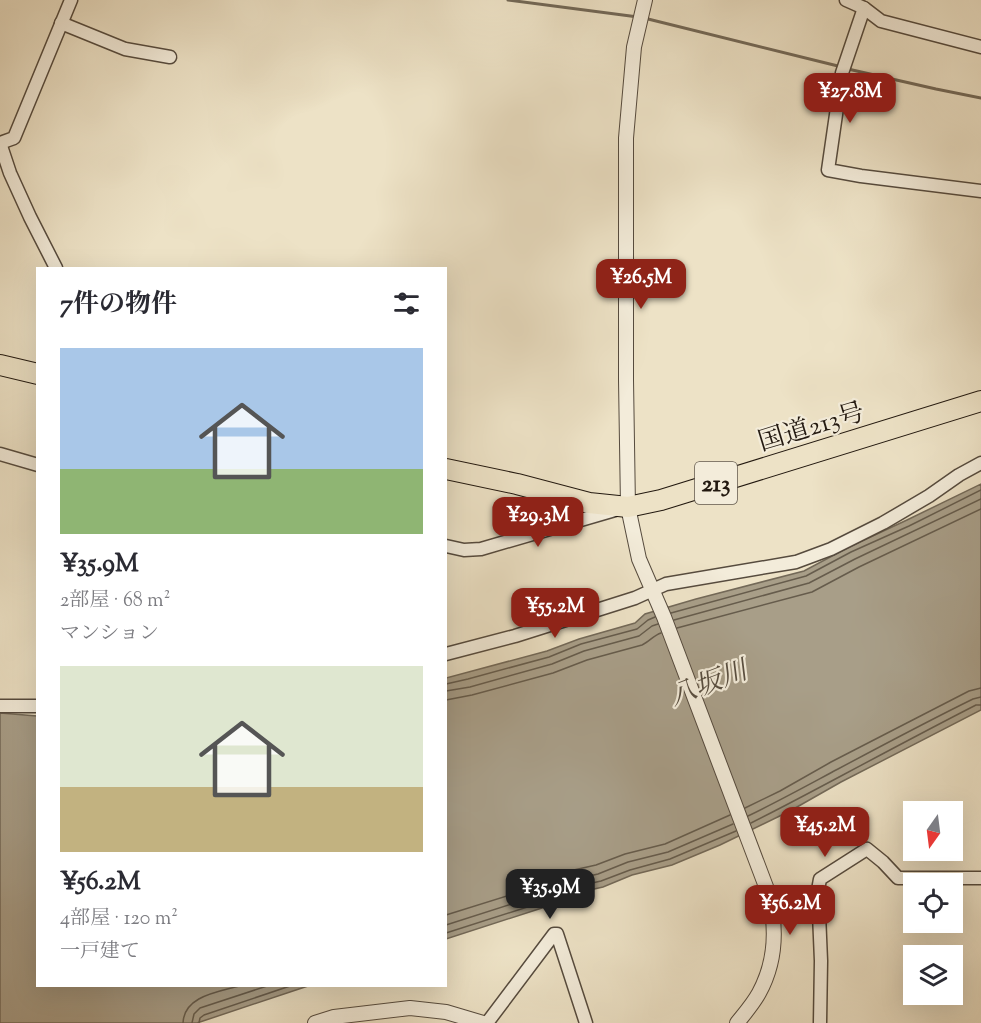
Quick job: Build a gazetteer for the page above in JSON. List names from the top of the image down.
{
  "streets": {
    "highway": ["国道213号", "213"]
  },
  "water": ["八坂川"],
  "north": "bottom",
  "page": {
    "price": [
      "¥27.8M",
      "¥26.5M",
      "¥29.3M",
      "¥55.2M",
      "¥45.2M",
      "¥35.9M",
      "¥56.2M"
    ],
    "heading": "7件の物件",
    "list": [
      {
        "name": "¥35.9M",
        "note": "2部屋 · 68 m² · マンション"
      },
      {
        "name": "¥56.2M",
        "note": "4部屋 · 120 m² · 一戸建て"
      }
    ]
  }
}
